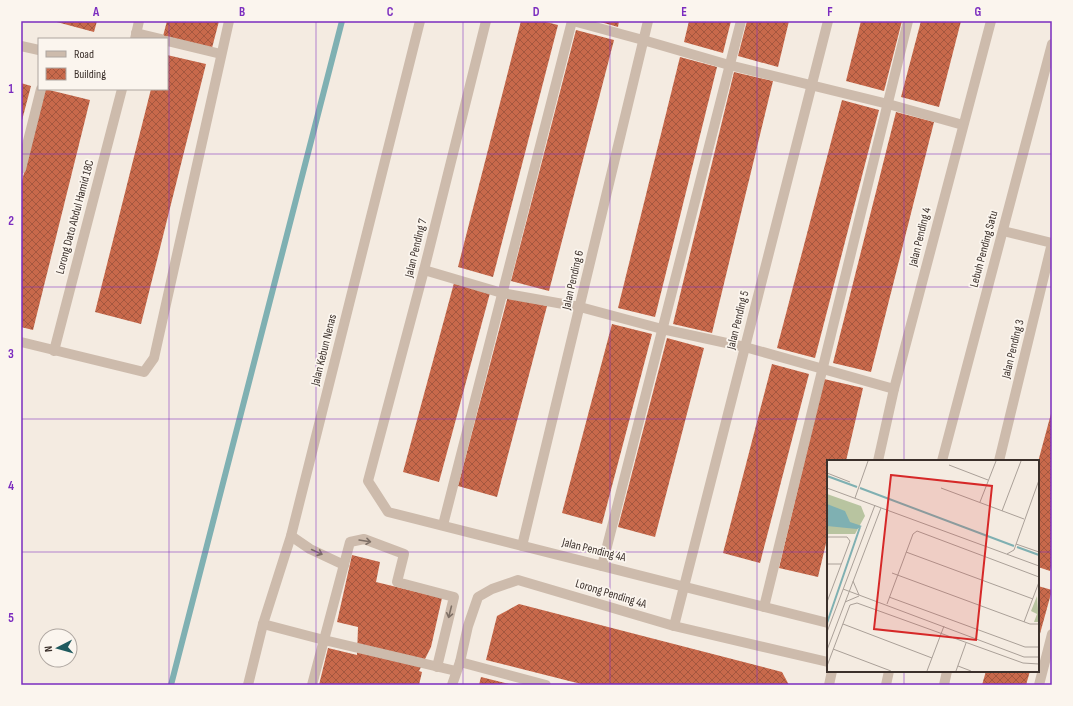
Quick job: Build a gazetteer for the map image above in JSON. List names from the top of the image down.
{
  "streets": {
    "street": [
      "Lorong Dato Abdul Hamid 18C",
      "Jalan Pending 4",
      "Jalan Pending 7",
      "Lebuh Pending Satu",
      "Jalan Pending 6",
      "Jalan Pending 5",
      "Jalan Pending 3",
      "Jalan Kebun Nenas",
      "Jalan Pending 4A",
      "Lorong Pending 4A"
    ]
  },
  "crossings": [
    ["Jalan Pending 7", "Jalan Pending 4A"],
    ["Jalan Pending 6", "Jalan Pending 4A"],
    ["Jalan Pending 5", "Jalan Pending 4A"],
    ["Jalan Pending 5", "Lorong Pending 4A"]
  ],
  "legend": ["Road", "Building"],
  "north": "left",
  "grid": {
    "columns": [
      "A",
      "B",
      "C",
      "D",
      "E",
      "F",
      "G"
    ],
    "rows": [
      "1",
      "2",
      "3",
      "4",
      "5"
    ]
  }
}
